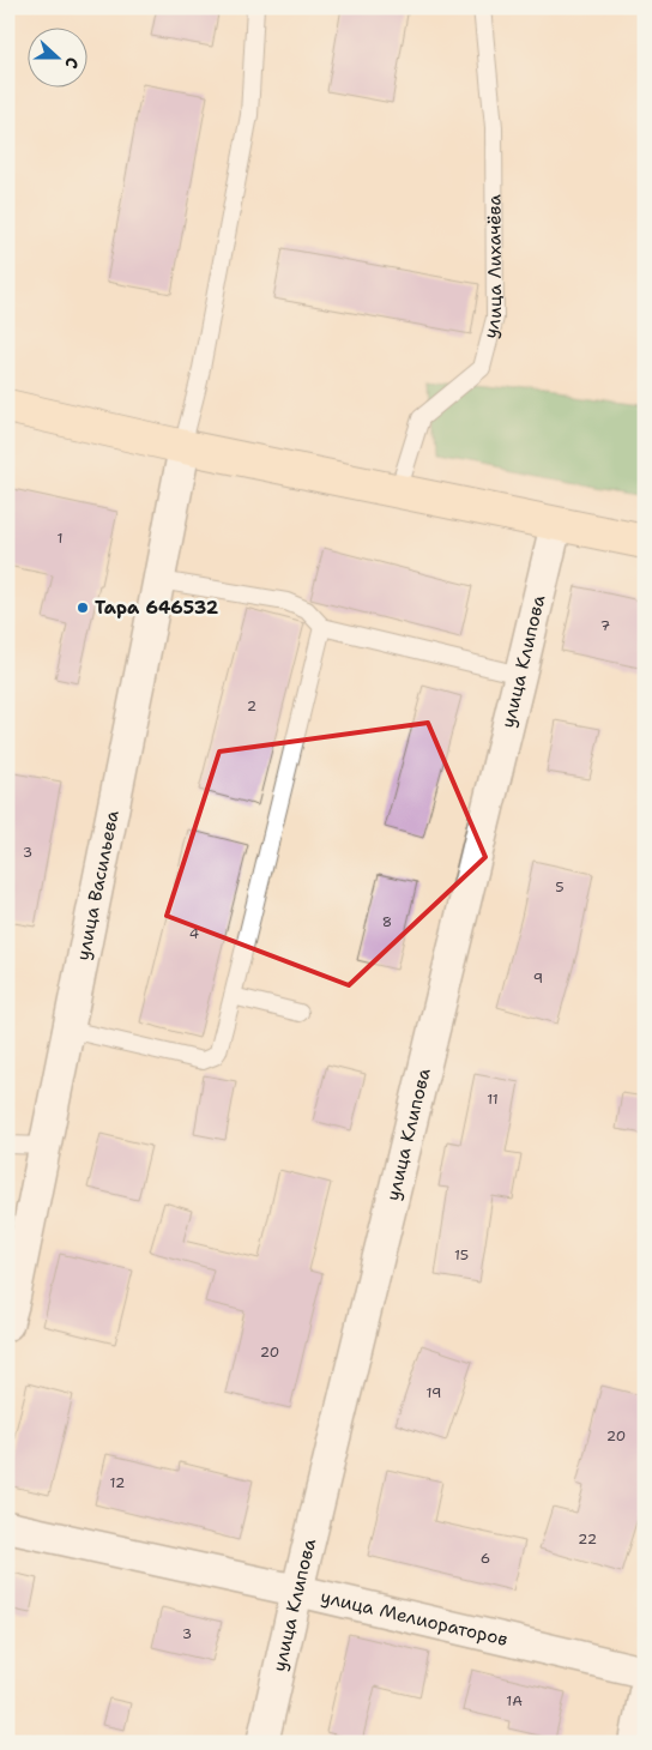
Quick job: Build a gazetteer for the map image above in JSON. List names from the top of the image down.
{
  "streets": {
    "street": ["улица Клипова", "улица Васильева", "улица Мелиораторов"],
    "lane": ["улица Лихачёва"]
  },
  "crossings": [
    ["улица Клипова", "улица Мелиораторов"]
  ],
  "places": ["Тара 646532"],
  "house_numbers": [
    "1",
    "7",
    "2",
    "3",
    "5",
    "8",
    "4",
    "9",
    "11",
    "15",
    "20",
    "19",
    "20",
    "12",
    "22",
    "6",
    "3",
    "1А"
  ],
  "north": "right"
}
